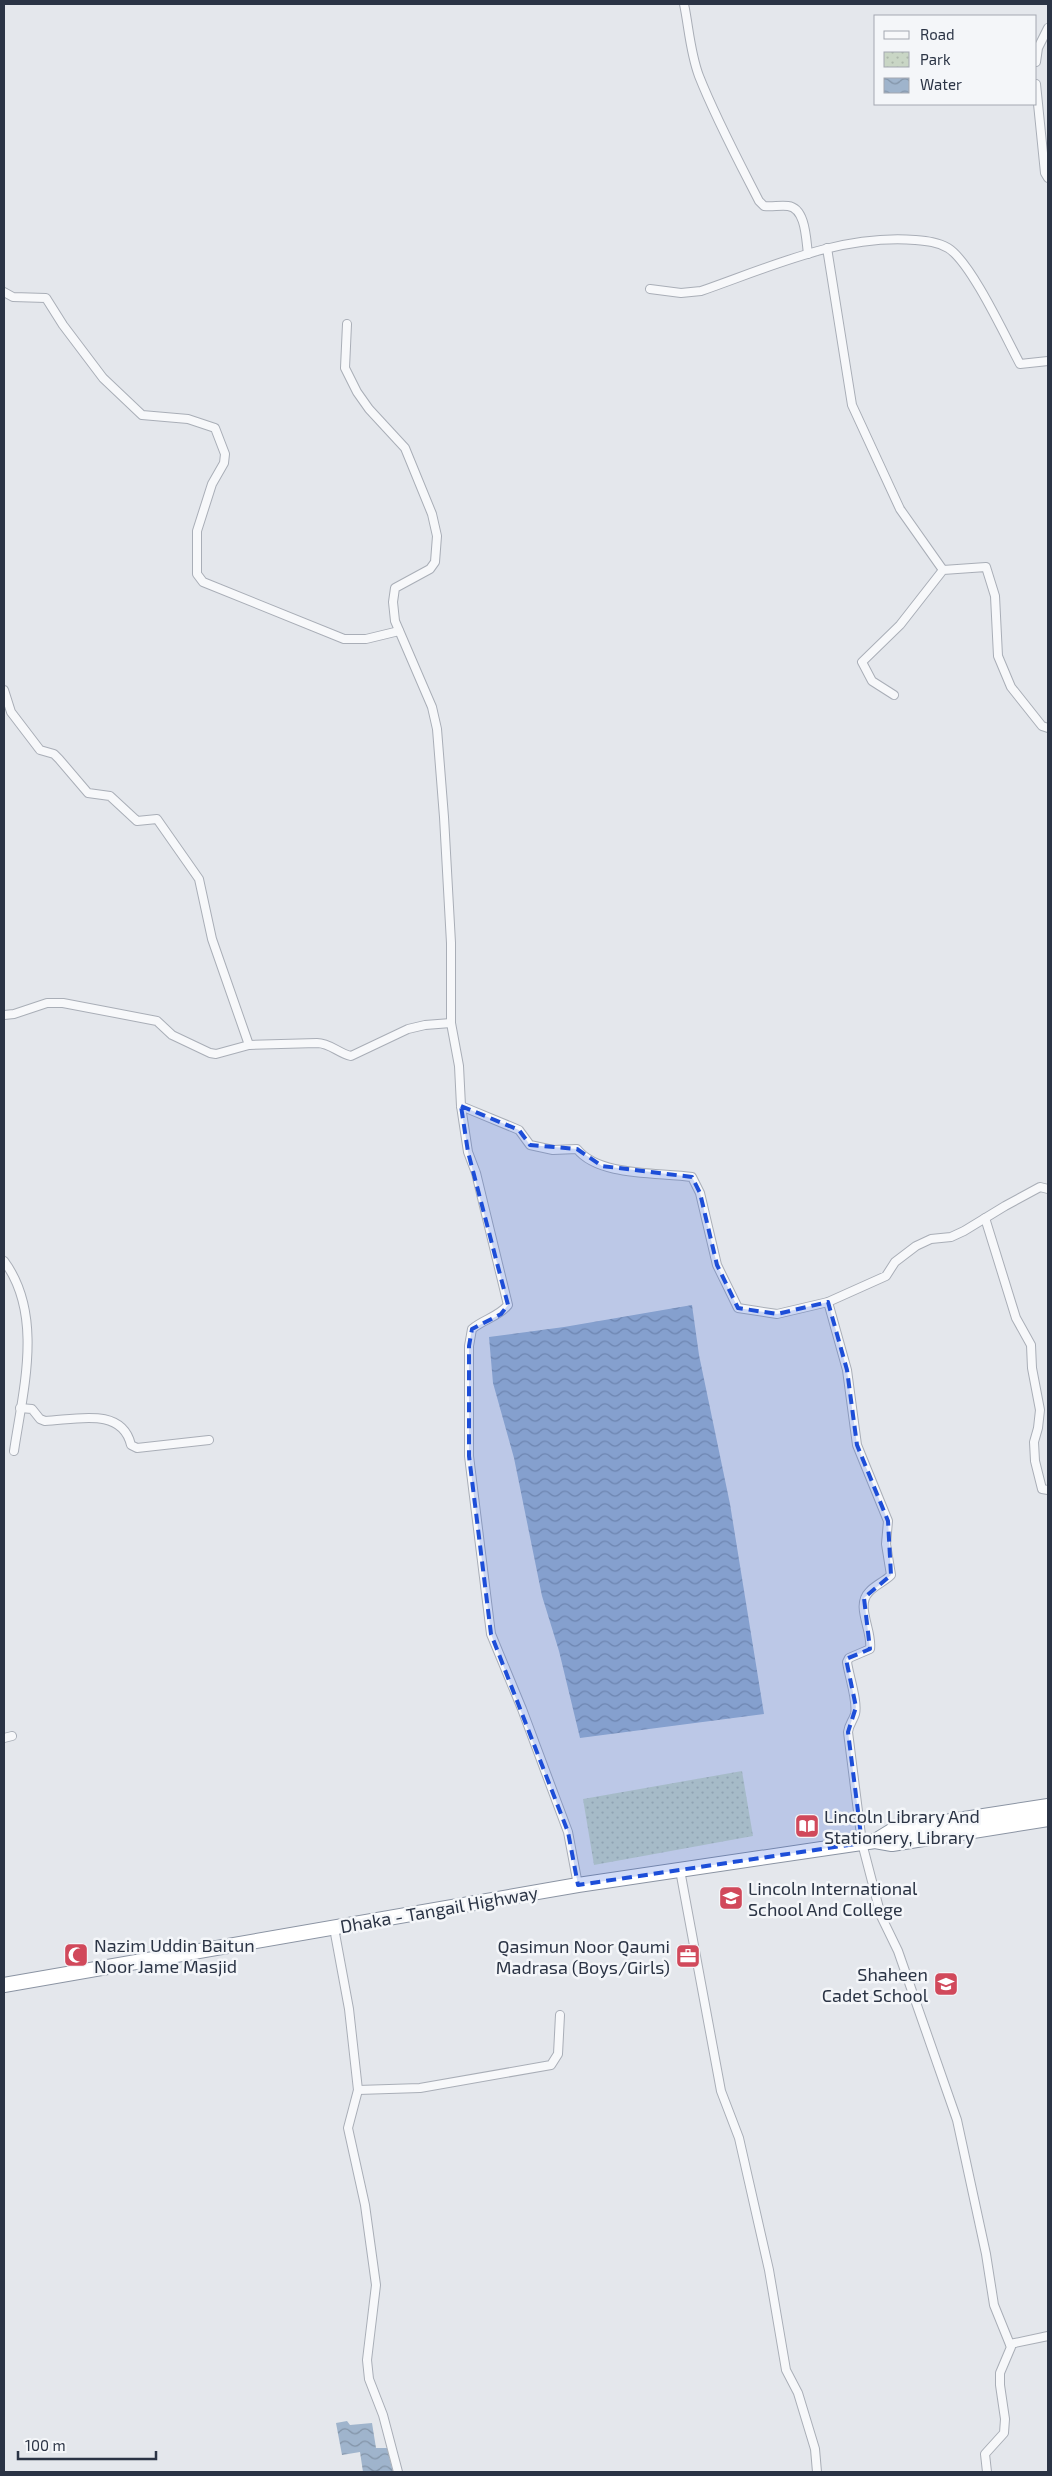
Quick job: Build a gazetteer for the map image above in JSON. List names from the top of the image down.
{
  "streets": {
    "highway": ["Dhaka - Tangail Highway"]
  },
  "places": {
    "library": ["Lincoln Library And Stationery, Library"],
    "school or university": ["Lincoln International School And College", "Shaheen Cadet School"],
    "mosque": ["Nazim Uddin Baitun Noor Jame Masjid"],
    "office": ["Qasimun Noor Qaumi Madrasa (Boys/Girls)"]
  },
  "legend": ["Road", "Park", "Water"],
  "scale_bar": "100 m"
}
